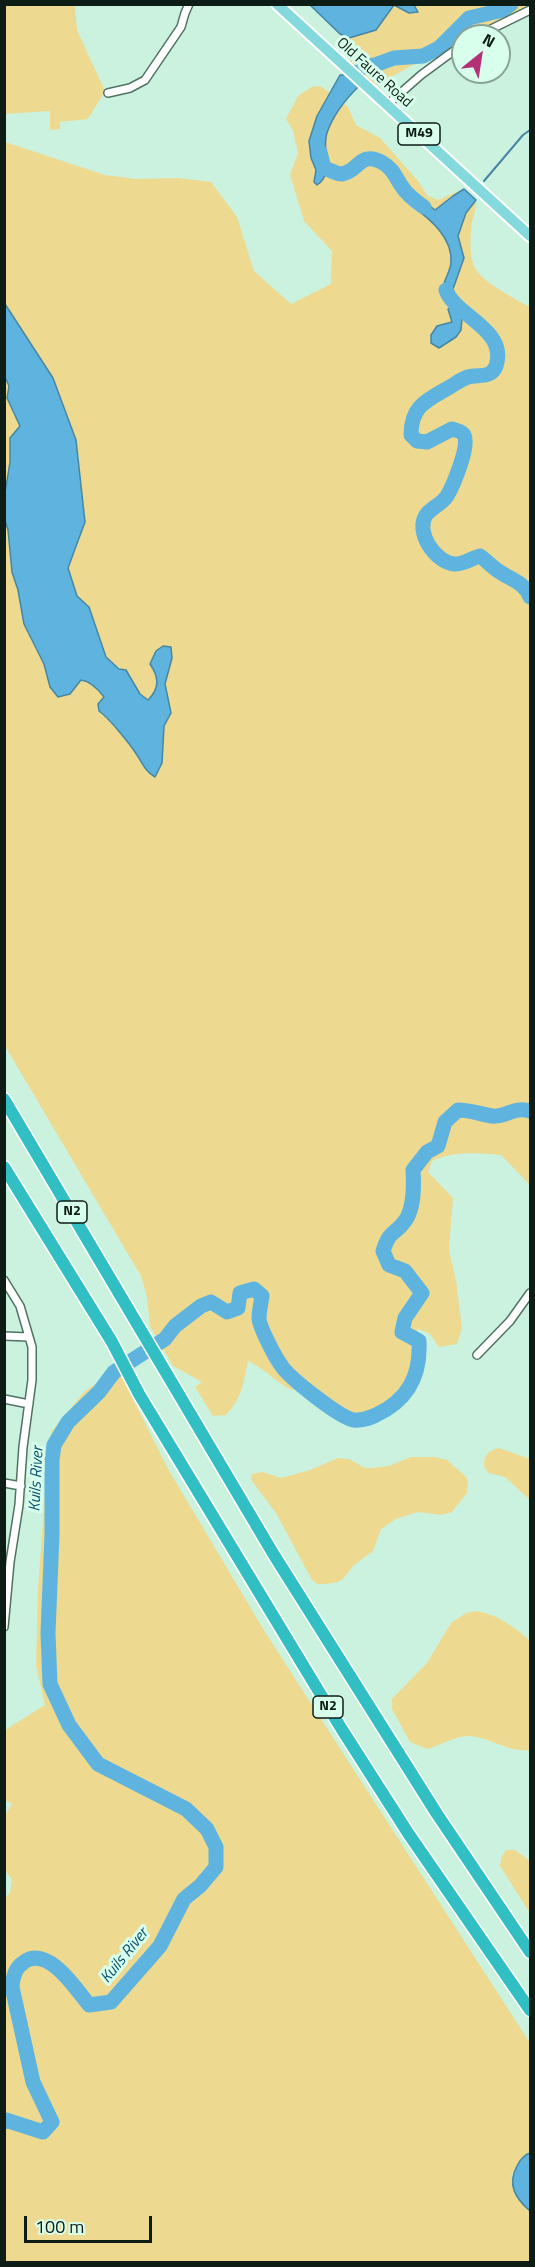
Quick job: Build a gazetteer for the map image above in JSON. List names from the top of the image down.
{
  "streets": {
    "highway": ["N2"],
    "main road": ["Old Faure Road", "M49"]
  },
  "water": ["Kuils River"],
  "scale_bar": "100 m",
  "north": "top right"
}
